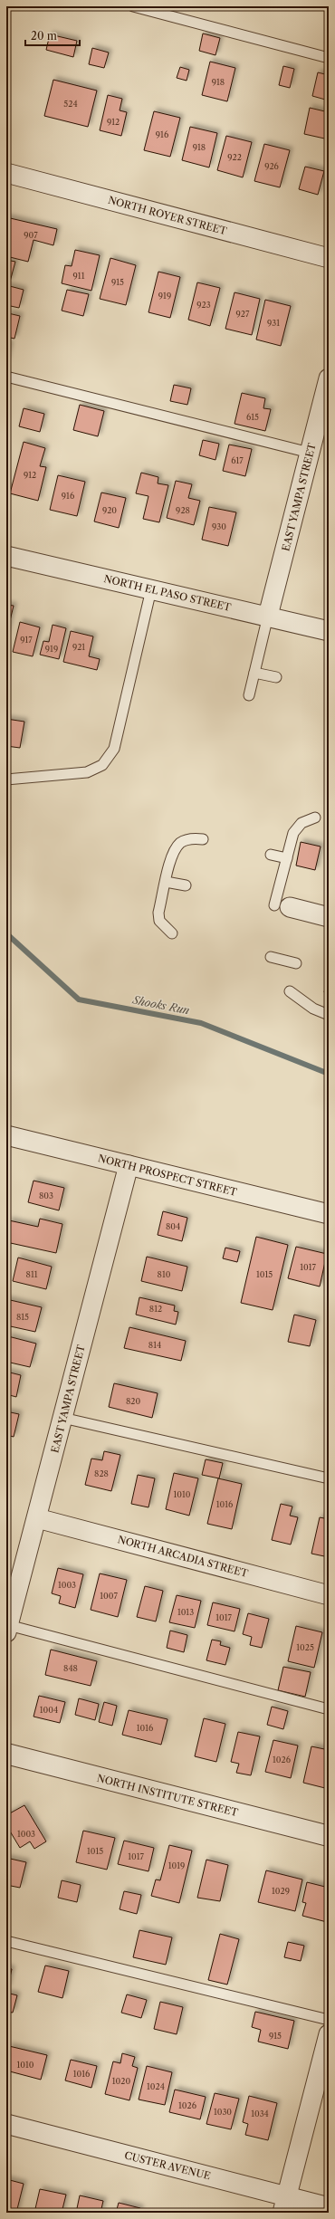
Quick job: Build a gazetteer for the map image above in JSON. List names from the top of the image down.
{
  "streets": {
    "street": [
      "NORTH ROYER STREET",
      "EAST YAMPA STREET",
      "NORTH EL PASO STREET",
      "NORTH PROSPECT STREET",
      "NORTH ARCADIA STREET",
      "NORTH INSTITUTE STREET",
      "CUSTER AVENUE"
    ]
  },
  "crossings": [
    ["EAST YAMPA STREET", "NORTH EL PASO STREET"],
    ["EAST YAMPA STREET", "NORTH PROSPECT STREET"],
    ["EAST YAMPA STREET", "NORTH ARCADIA STREET"]
  ],
  "water": ["Shooks Run"],
  "house_numbers": [
    "918",
    "524",
    "912",
    "916",
    "918",
    "922",
    "926",
    "907",
    "911",
    "915",
    "919",
    "923",
    "927",
    "931",
    "615",
    "617",
    "912",
    "916",
    "920",
    "928",
    "930",
    "917",
    "921",
    "919",
    "803",
    "804",
    "1017",
    "811",
    "810",
    "1015",
    "812",
    "815",
    "814",
    "820",
    "828",
    "1010",
    "1016",
    "1003",
    "1007",
    "1013",
    "1017",
    "1025",
    "848",
    "1004",
    "1016",
    "1026",
    "1003",
    "1015",
    "1017",
    "1019",
    "1029",
    "915",
    "1010",
    "1016",
    "1020",
    "1024",
    "1026",
    "1030",
    "1034"
  ],
  "scale_bar": "20 m"
}
